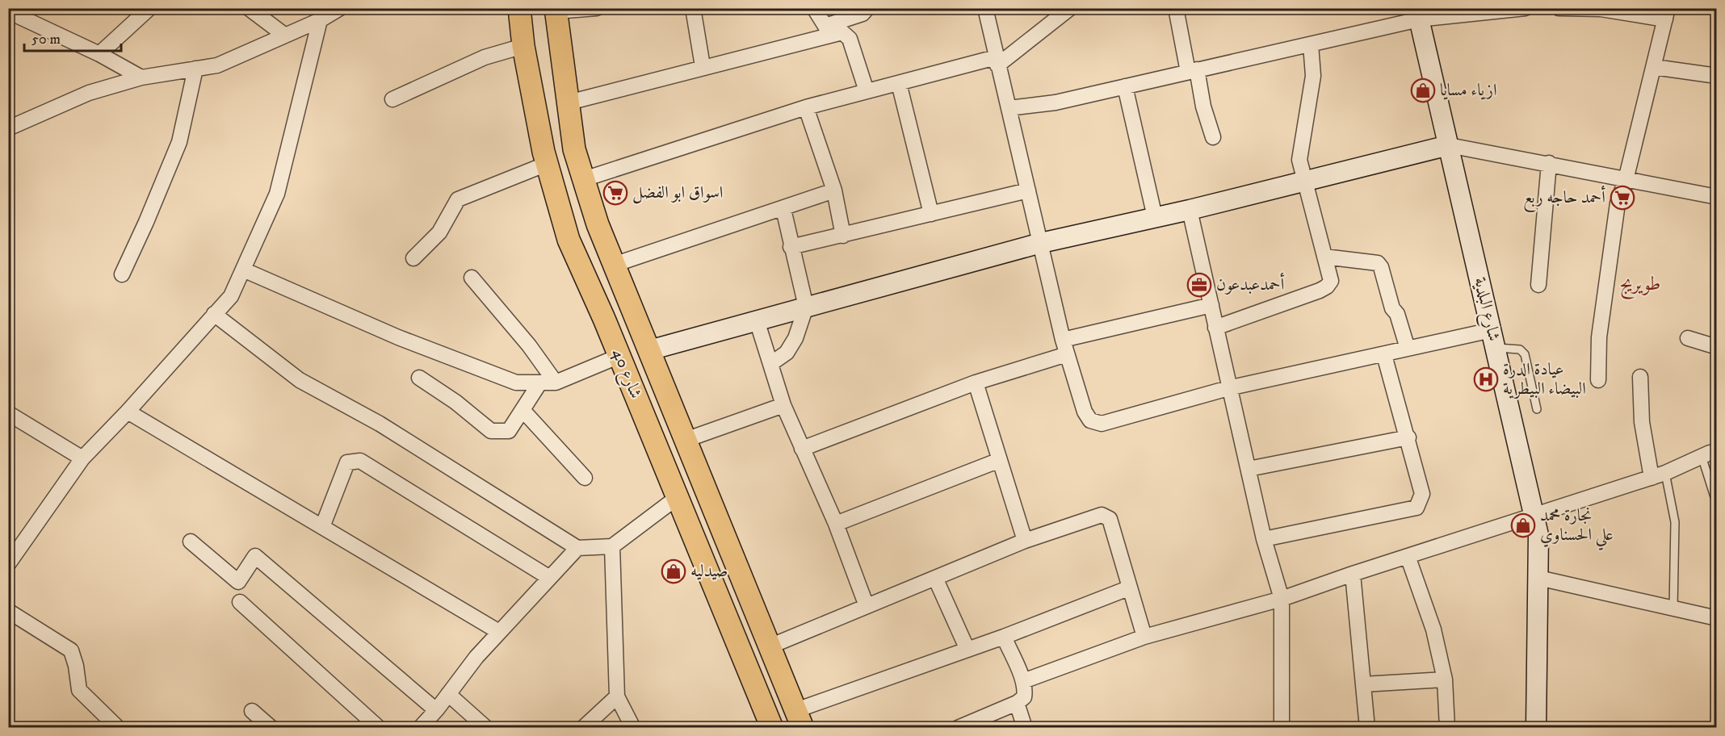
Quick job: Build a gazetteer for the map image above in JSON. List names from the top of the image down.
{
  "streets": {
    "main road": ["شارع 40"],
    "street": ["شارع البلدية"]
  },
  "districts": ["طويريج"],
  "places": {
    "shop": ["ازياء مسايا", "نجارة محمد علي الحسناوي", "صيدليه"],
    "supermarket": ["اسواق ابو الفضل", "أحمد حاجه ربع"],
    "office": ["أحمدعبدعون"],
    "hospital": ["عيادة الدرة البيضاء البيطرية"]
  },
  "scale_bar": "50 m"
}
